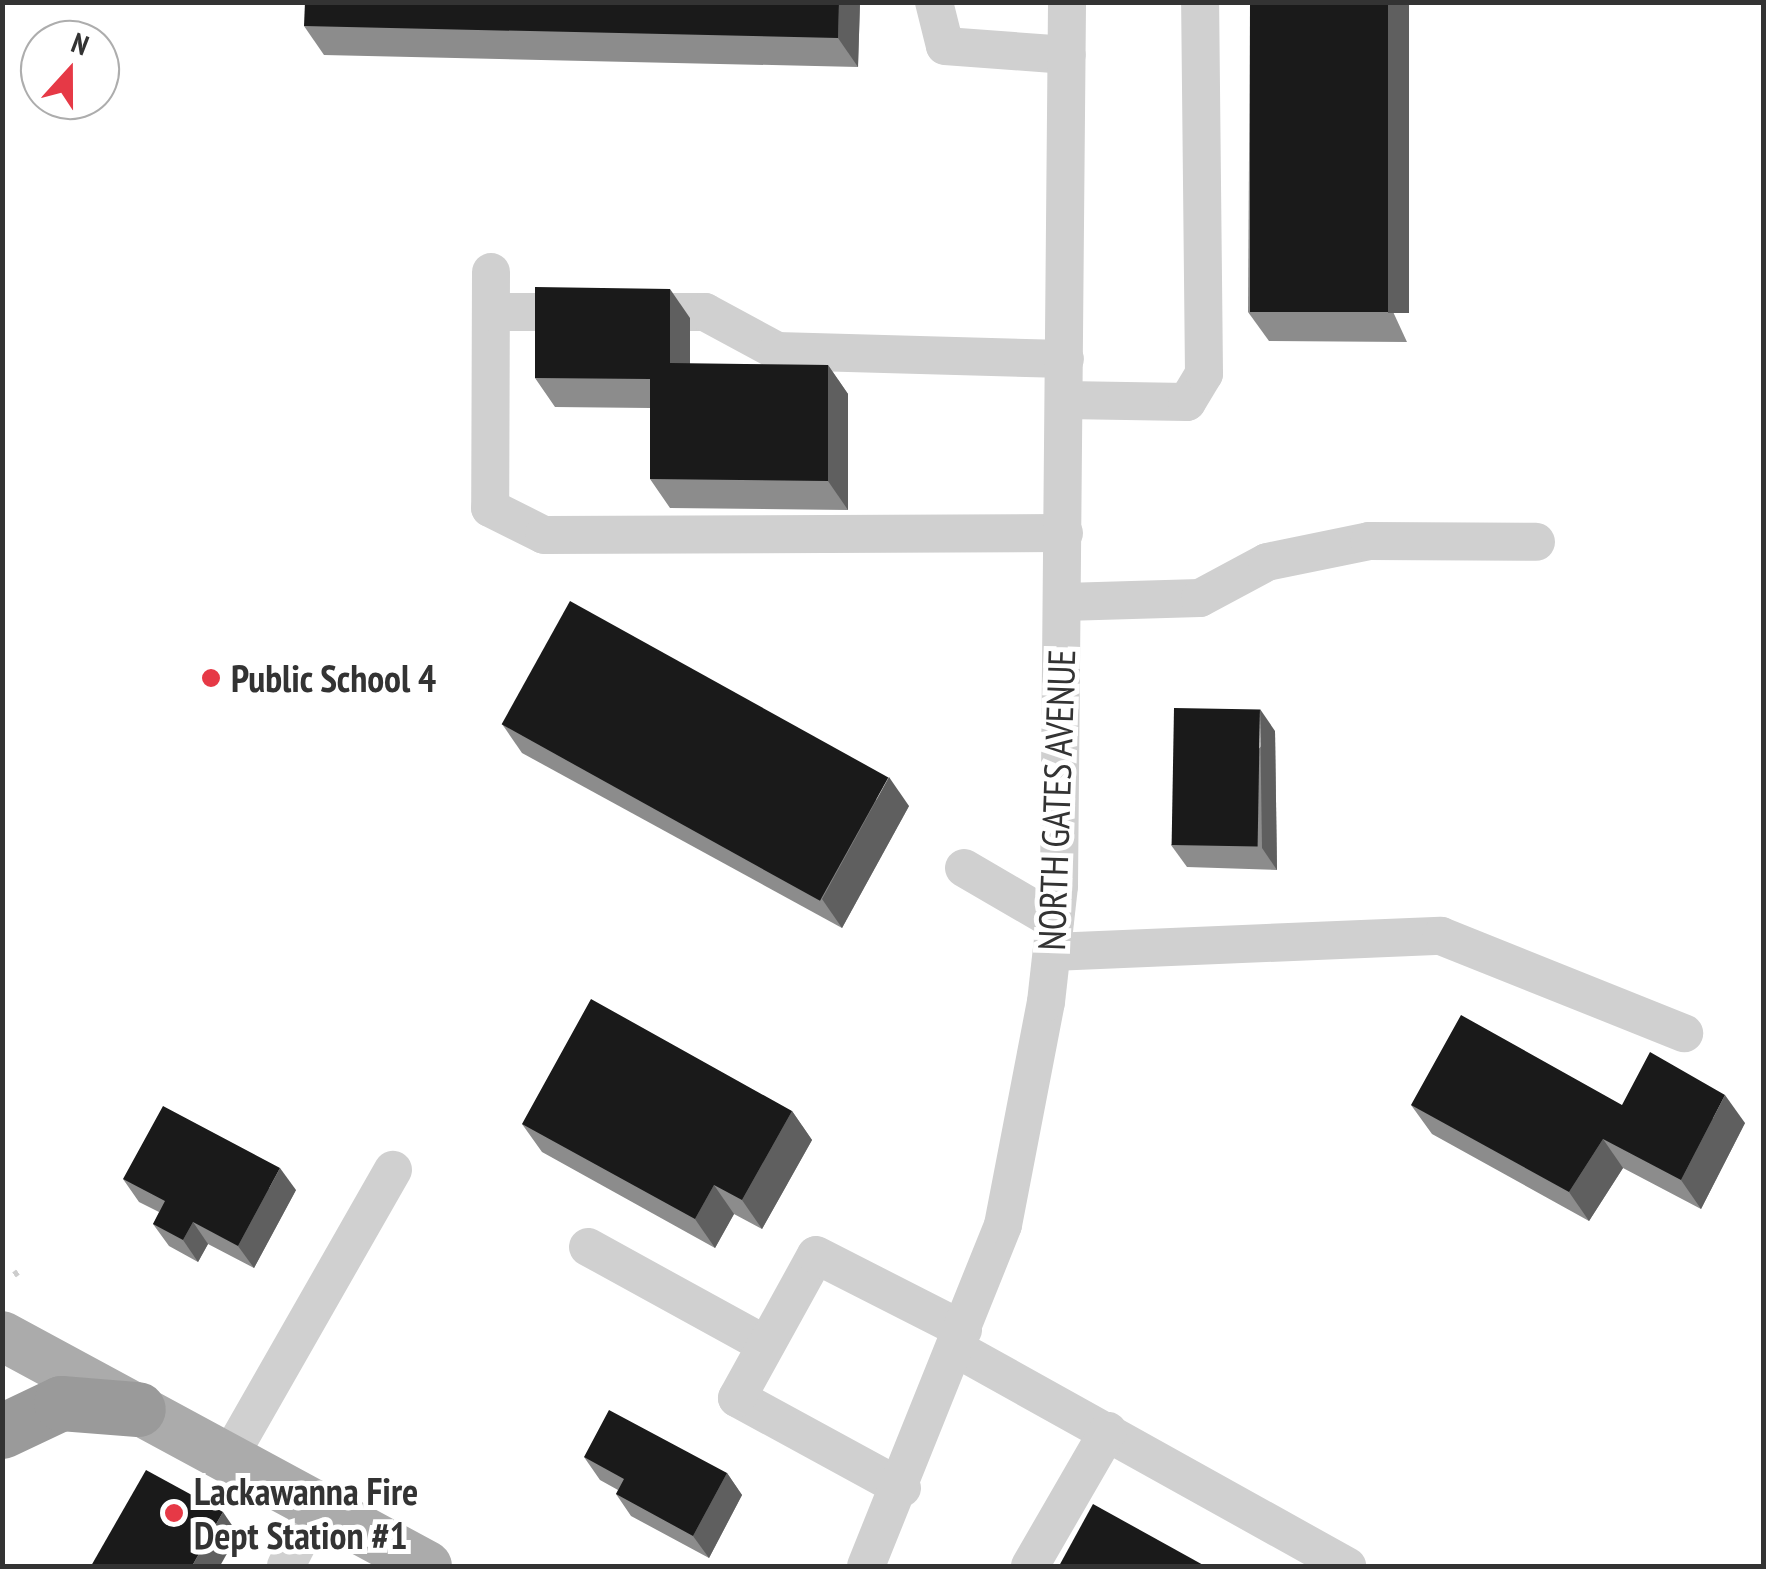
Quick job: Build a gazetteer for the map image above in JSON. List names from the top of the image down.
{
  "streets": {
    "street": ["NORTH GATES AVENUE"]
  },
  "places": ["Public School 4", "Lackawanna Fire Dept Station #1"],
  "north": "top"
}
